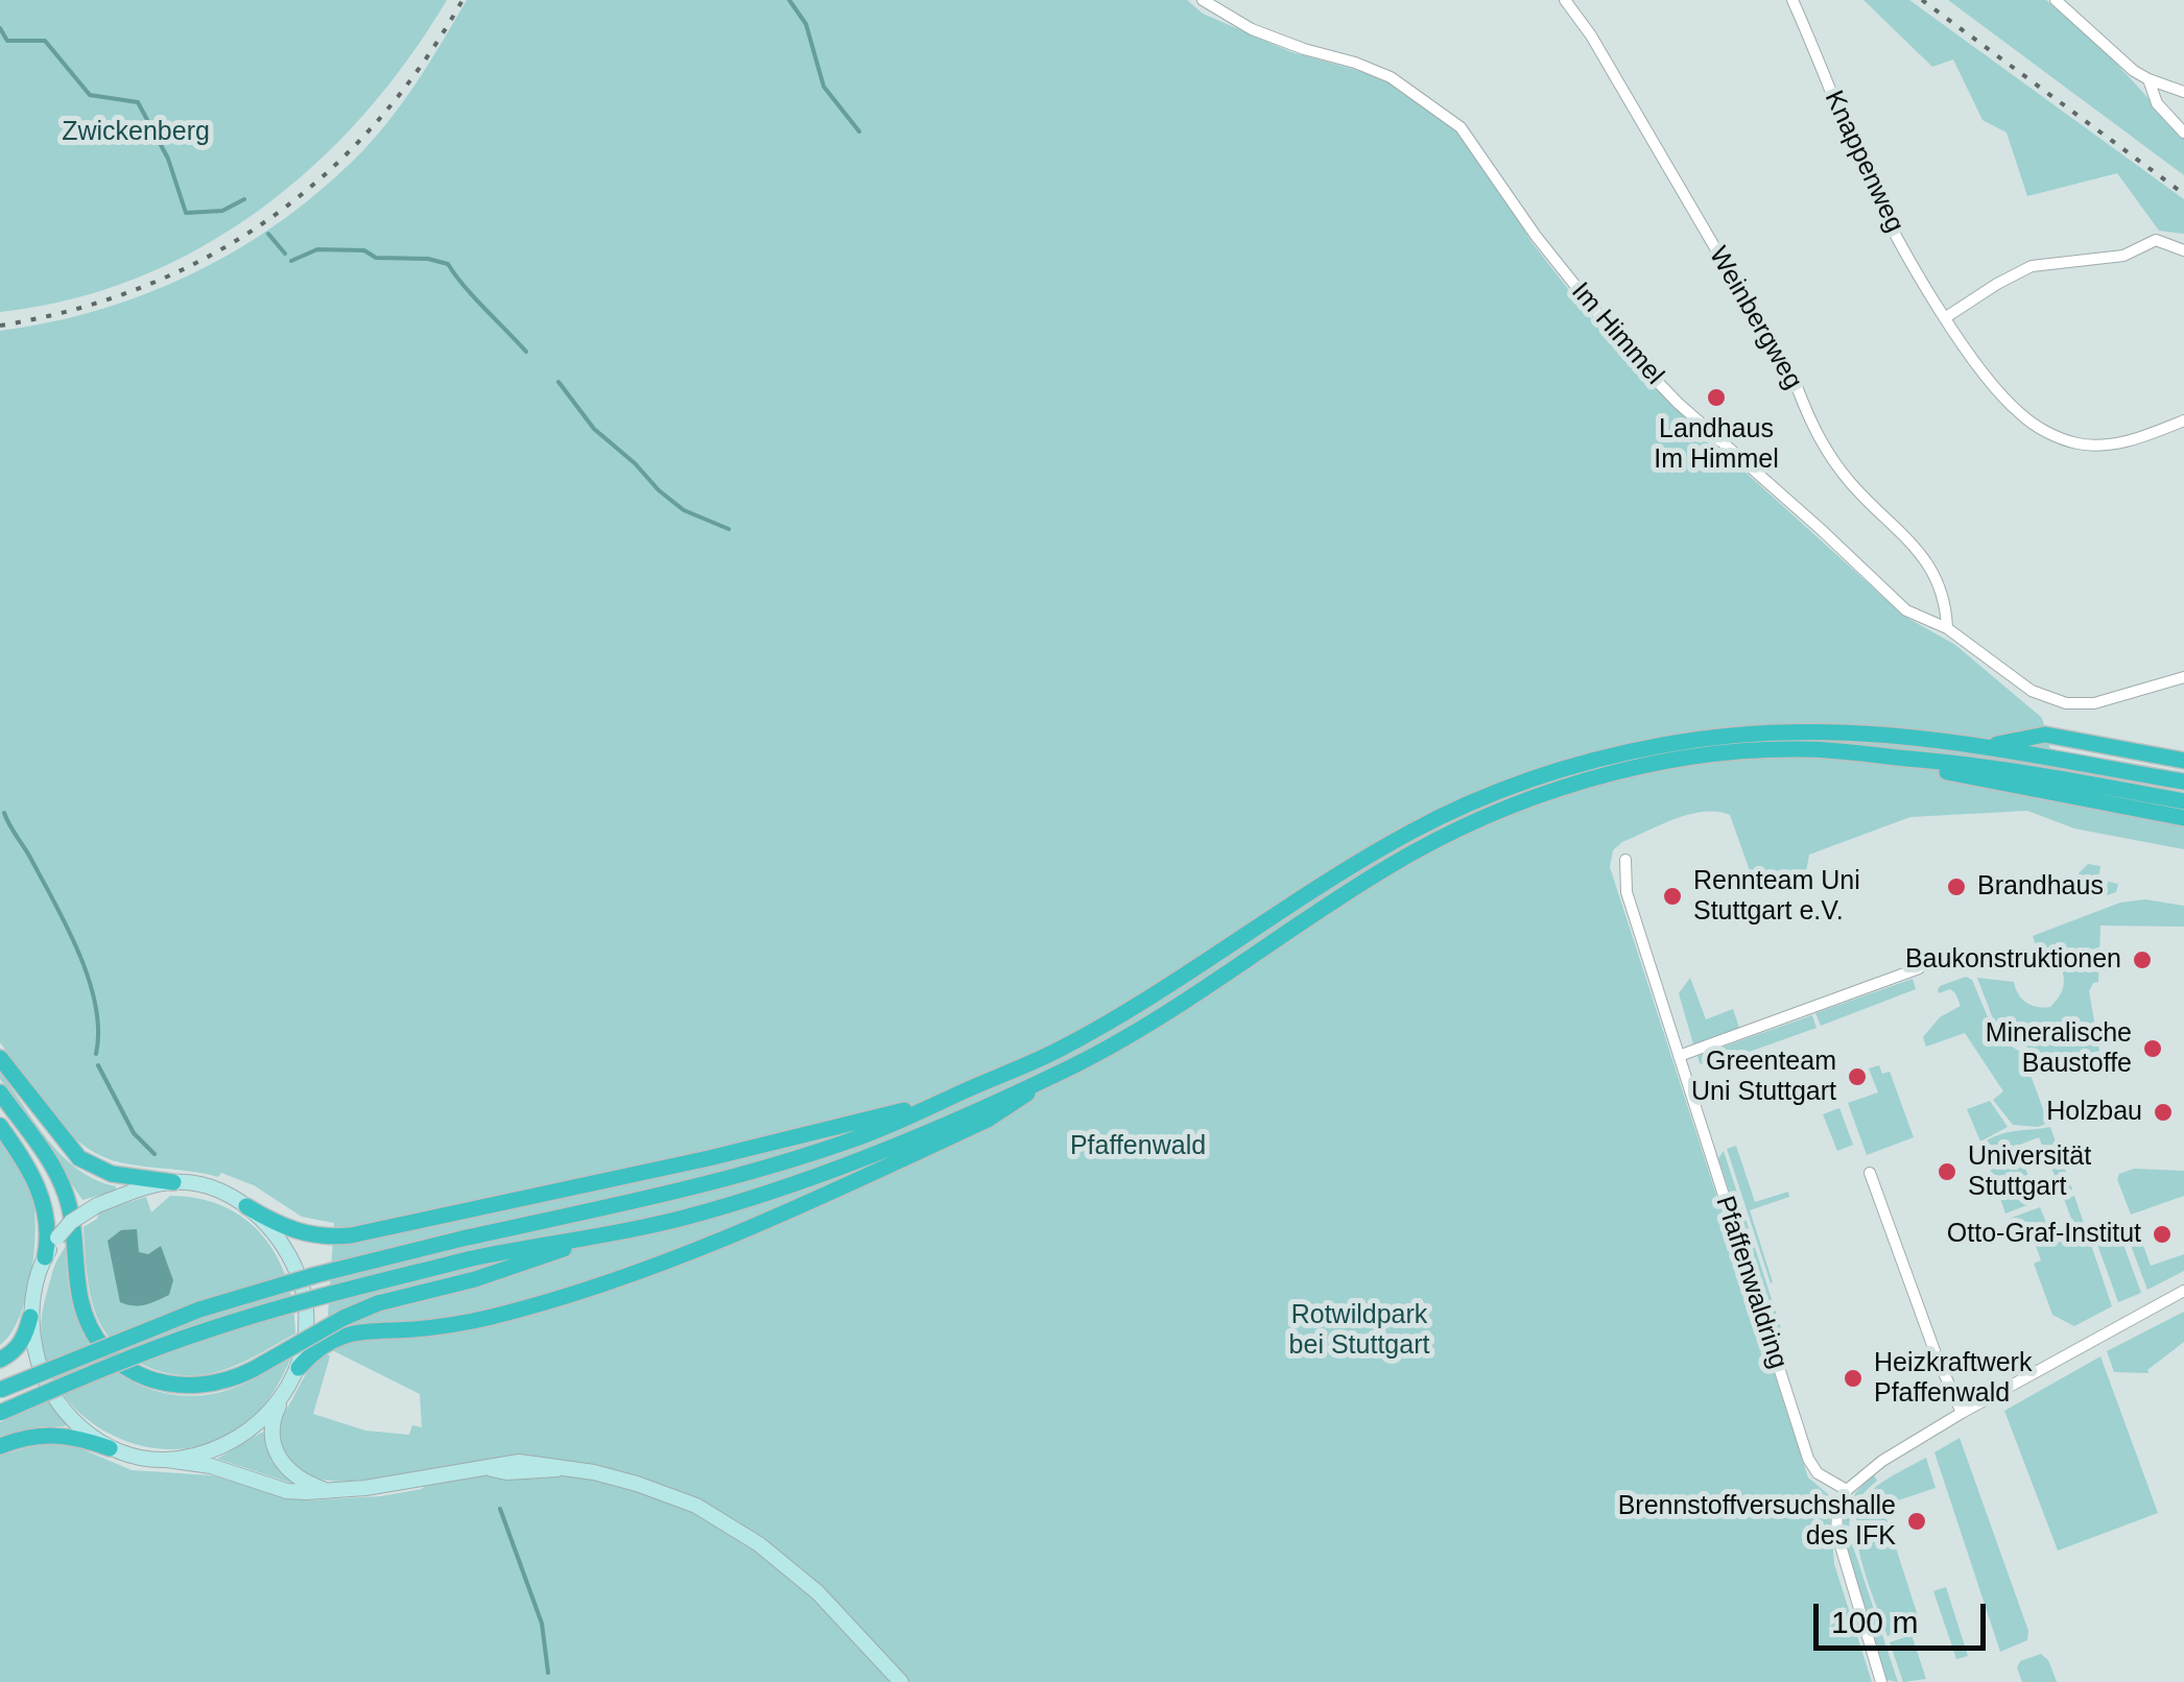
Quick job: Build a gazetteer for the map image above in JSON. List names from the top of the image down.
{
  "streets": {
    "street": [
      "Knappenweg",
      "Weinbergweg",
      "Im Himmel",
      "Pfaffenwaldring"
    ]
  },
  "crossings": [
    ["Weinbergweg", "Im Himmel"]
  ],
  "parks": ["Zwickenberg", "Pfaffenwald", "Rotwildpark bei Stuttgart"],
  "places": [
    "Landhaus Im Himmel",
    "Brandhaus",
    "Rennteam Uni Stuttgart e.V.",
    "Baukonstruktionen",
    "Mineralische Baustoffe",
    "Greenteam Uni Stuttgart",
    "Holzbau",
    "Universität Stuttgart",
    "Otto-Graf-Institut",
    "Heizkraftwerk Pfaffenwald",
    "Brennstoffversuchshalle des IFK"
  ],
  "scale_bar": "100 m"
}
